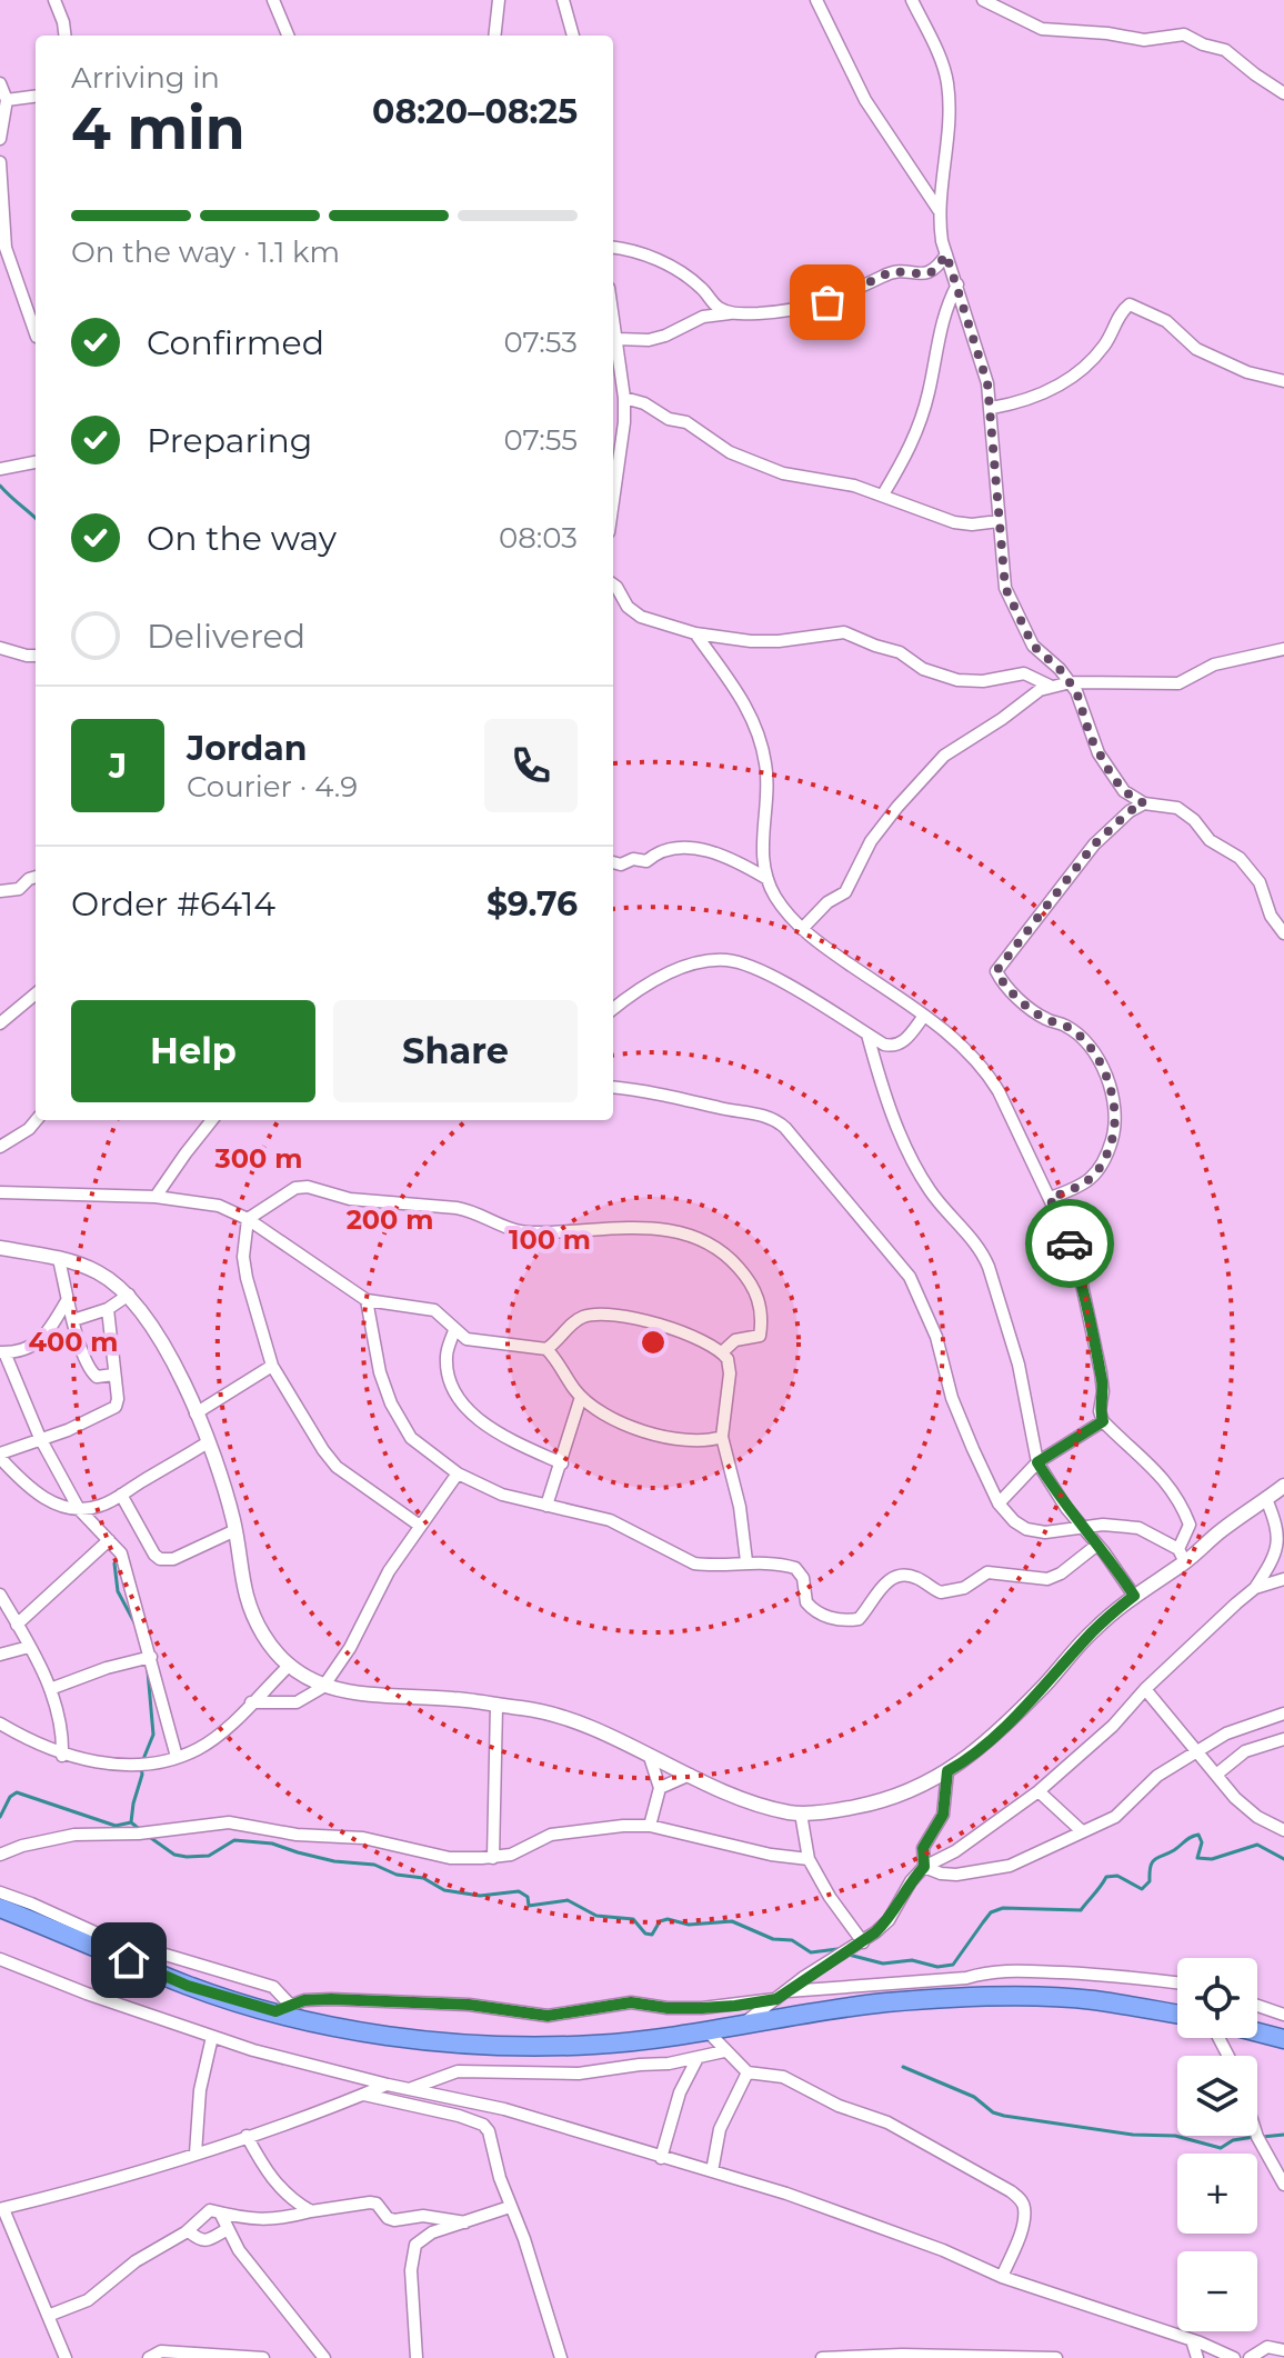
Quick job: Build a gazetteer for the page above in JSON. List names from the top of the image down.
{
  "page": {
    "heading": ["4 min", "Arriving in", "08:20–08:25"],
    "panel": [
      "Jordan",
      "Courier · 4.9",
      "Order #6414",
      "$9.76"
    ],
    "bar": "On the way · 1.1 km",
    "list": [
      ["Confirmed", "07:53"],
      ["Preparing", "07:55"],
      ["On the way", "08:03"],
      "Delivered"
    ],
    "round": "J",
    "buttons": ["Help", "Share"],
    "map_buttons": ["+", "−"]
  },
  "rings": [
    "300 m",
    "200 m",
    "100 m",
    "400 m"
  ]
}
